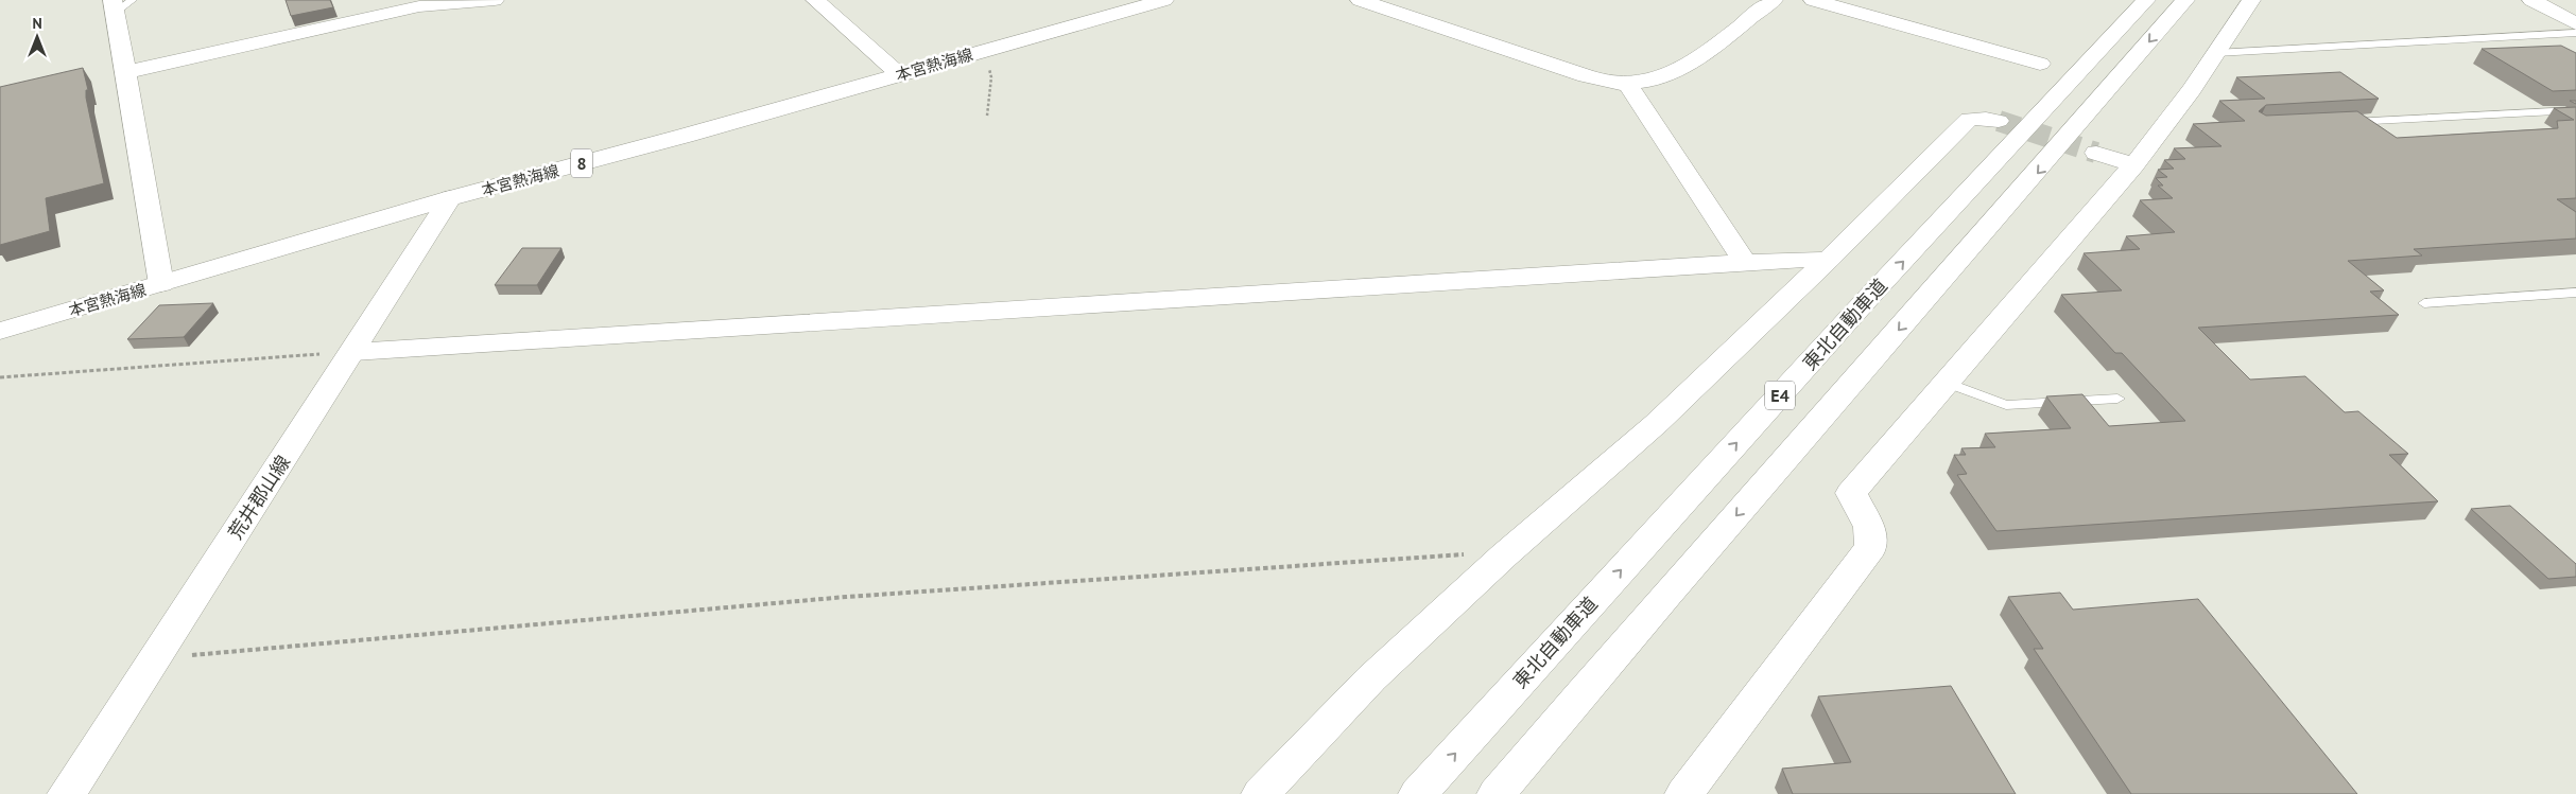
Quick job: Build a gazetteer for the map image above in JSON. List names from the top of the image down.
{
  "streets": {
    "main road": [
      "本宮熱海線",
      "8",
      "東北自動車道",
      "E4",
      "荒井郡山線"
    ]
  },
  "crossings": [
    ["本宮熱海線", "荒井郡山線"]
  ],
  "north": "top"
}
